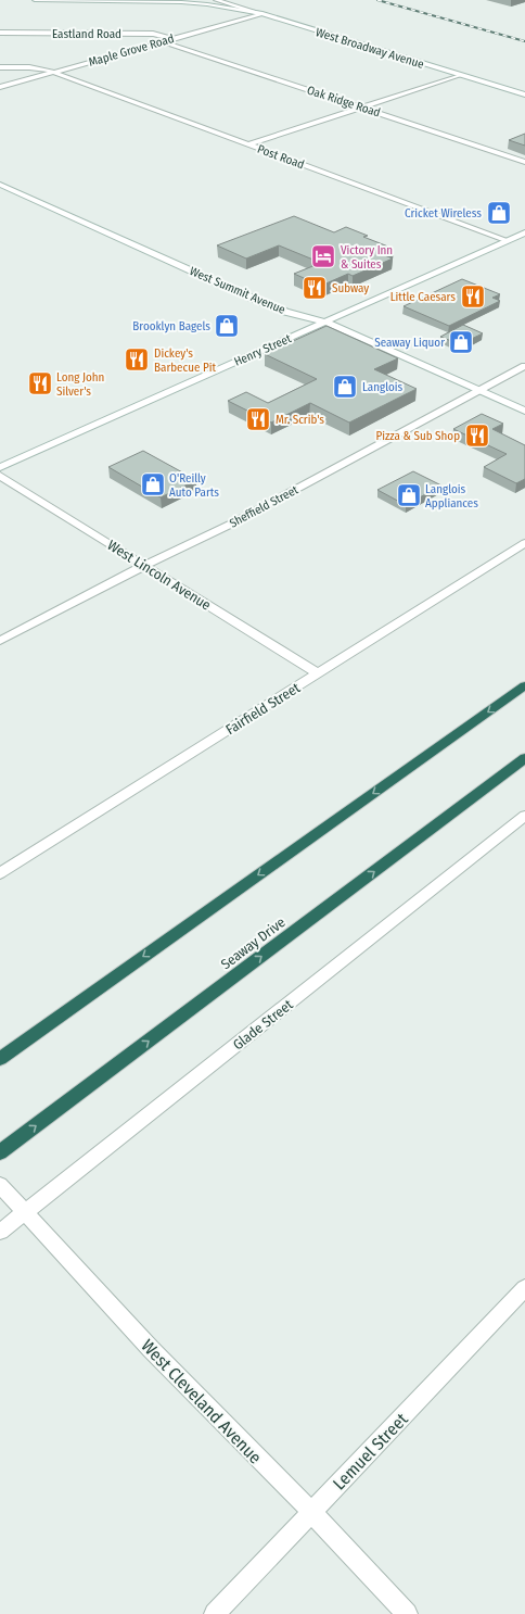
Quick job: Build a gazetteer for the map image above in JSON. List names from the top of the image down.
{
  "streets": {
    "highway": ["Seaway Drive"],
    "street": [
      "Eastland Road",
      "West Broadway Avenue",
      "Maple Grove Road",
      "Oak Ridge Road",
      "Post Road",
      "West Summit Avenue",
      "Henry Street",
      "Sheffield Street",
      "West Lincoln Avenue",
      "Fairfield Street",
      "Glade Street",
      "West Cleveland Avenue",
      "Lemuel Street"
    ]
  },
  "crossings": [
    ["Eastland Road", "Maple Grove Road"],
    ["West Broadway Avenue", "Maple Grove Road"],
    ["Maple Grove Road", "Oak Ridge Road"],
    ["Maple Grove Road", "Post Road"],
    ["Post Road", "Henry Street"],
    ["West Summit Avenue", "Henry Street"],
    ["West Summit Avenue", "Sheffield Street"],
    ["Sheffield Street", "West Lincoln Avenue"],
    ["West Lincoln Avenue", "Fairfield Street"],
    ["Glade Street", "West Cleveland Avenue"],
    ["West Cleveland Avenue", "Lemuel Street"]
  ],
  "places": {
    "shop": [
      "Cricket Wireless",
      "Brooklyn Bagels",
      "Seaway Liquor",
      "Langlois",
      "O'Reilly Auto Parts",
      "Langlois Appliances"
    ],
    "hotel": ["Victory Inn & Suites"],
    "restaurant": [
      "Subway",
      "Little Caesars",
      "Dickey's Barbecue Pit",
      "Long John Silver's",
      "Mr. Scrib's",
      "Pizza & Sub Shop"
    ]
  }
}
